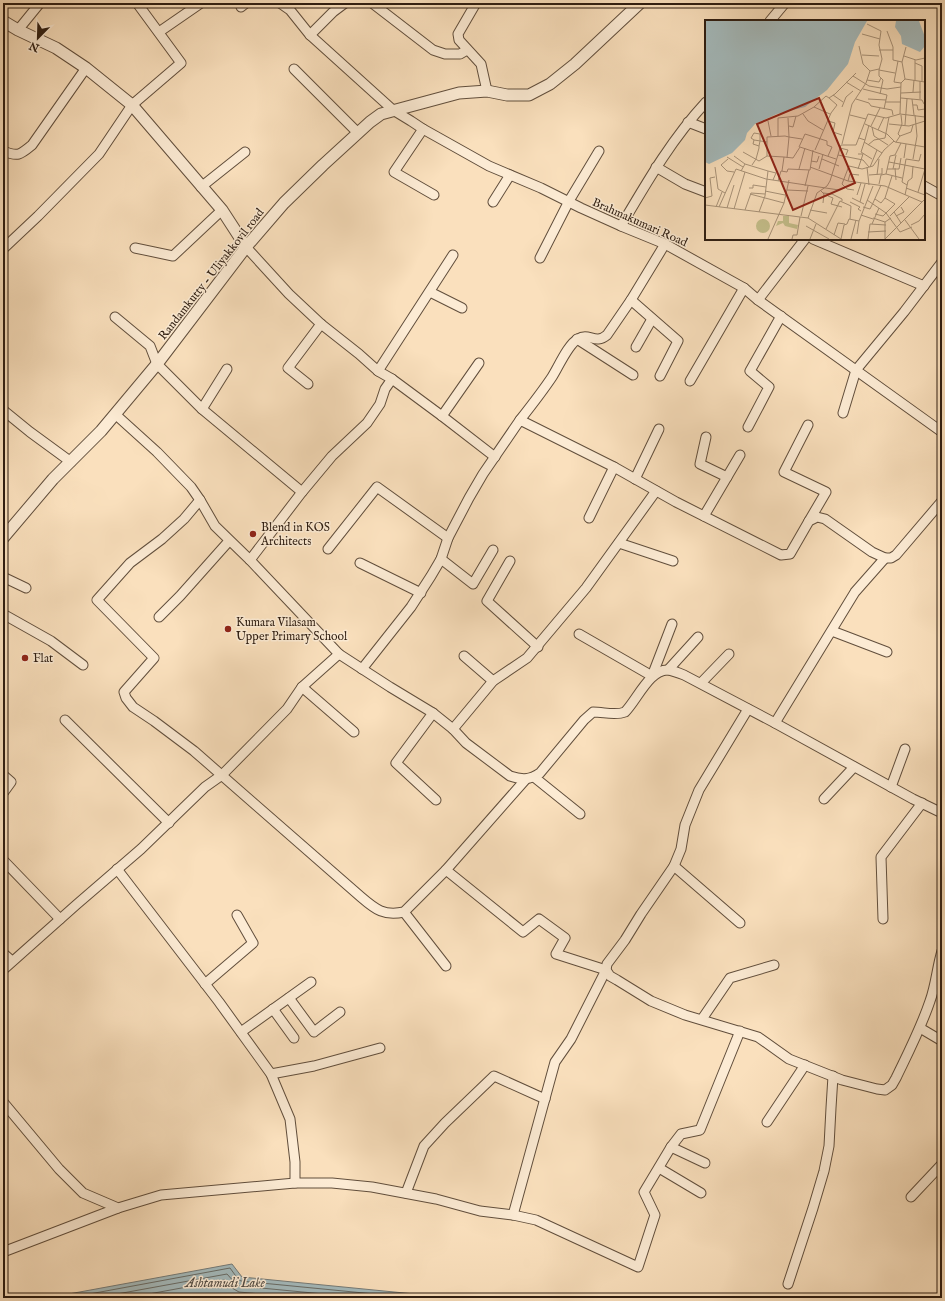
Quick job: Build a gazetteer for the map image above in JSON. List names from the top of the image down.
{
  "streets": {
    "street": ["Brahmakumari Road", "Randamkutty - Uliyakkovil road"]
  },
  "crossings": [
    ["Brahmakumari Road", "Randamkutty - Uliyakkovil road"]
  ],
  "water": ["Ashtamudi Lake"],
  "places": ["Blend in KOS Architects", "Kumara Vilasam Upper Primary School", "Flat"],
  "north": "bottom left"
}
